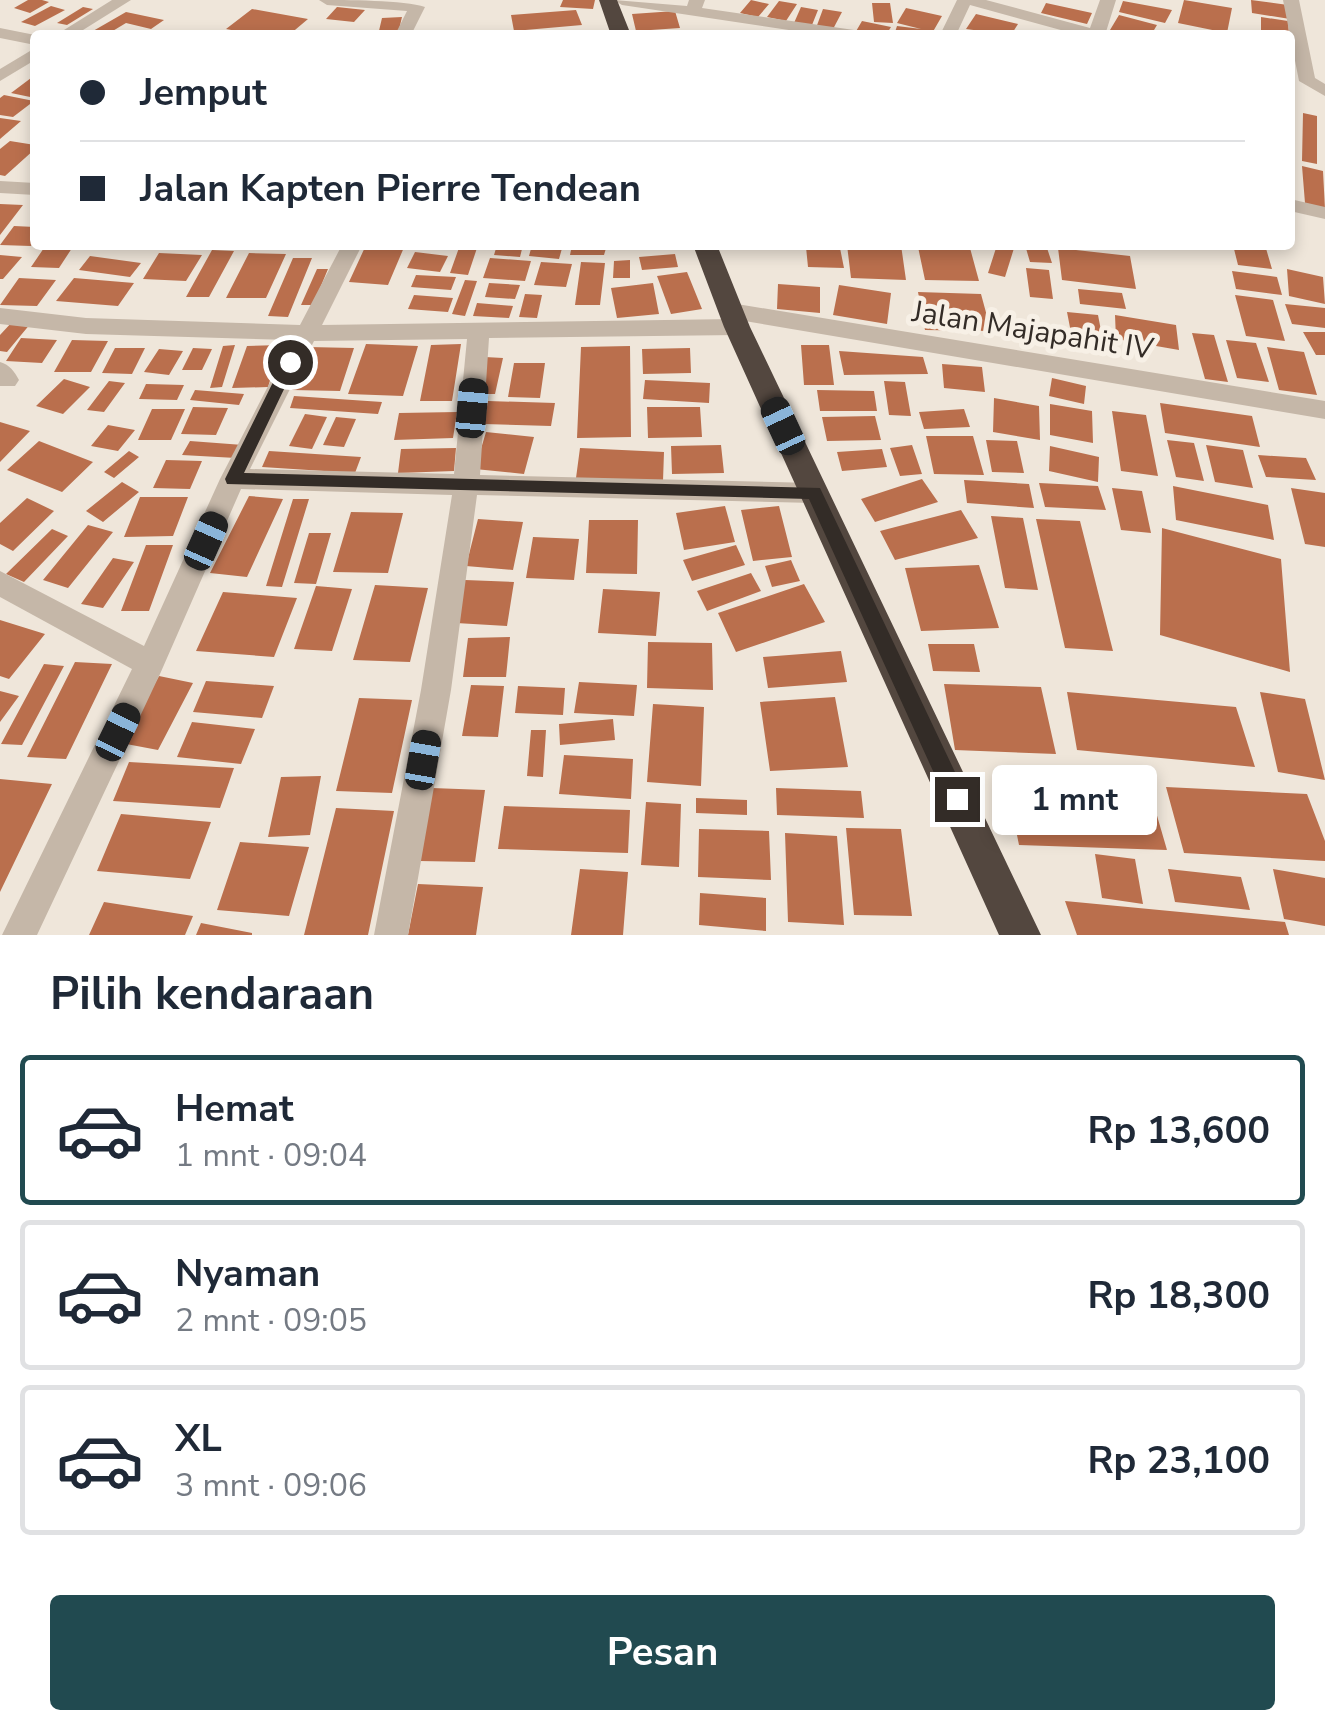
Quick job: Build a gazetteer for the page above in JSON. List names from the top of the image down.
{
  "streets": {
    "street": ["Jalan Majapahit IV"]
  },
  "page": {
    "banner": ["Jemput", "Jalan Kapten Pierre Tendean"],
    "bubble": "1 mnt",
    "heading": "Pilih kendaraan",
    "list": [
      {
        "name": "Hemat",
        "note": "1 mnt · 09:04",
        "value": "Rp 13,600"
      },
      {
        "name": "Nyaman",
        "note": "2 mnt · 09:05",
        "value": "Rp 18,300"
      },
      {
        "name": "XL",
        "note": "3 mnt · 09:06",
        "value": "Rp 23,100"
      }
    ],
    "buttons": "Pesan"
  }
}
